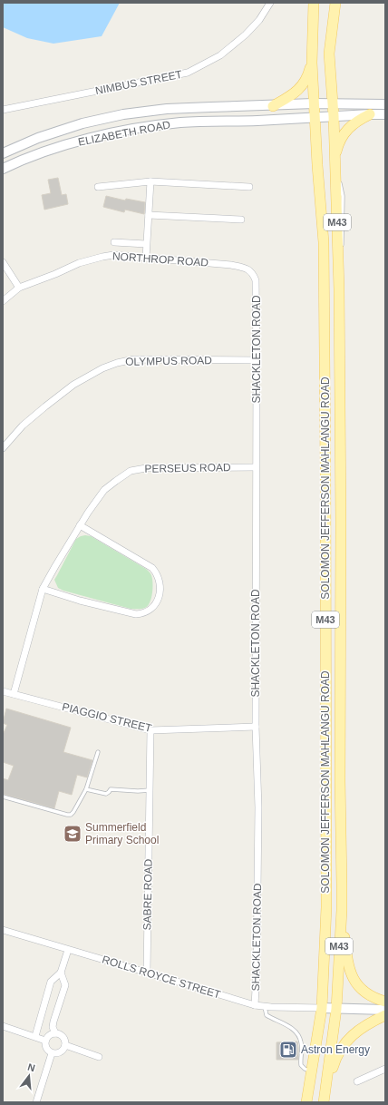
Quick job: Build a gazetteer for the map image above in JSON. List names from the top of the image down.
{
  "streets": {
    "main road": ["M43", "SOLOMON JEFFERSON MAHLANGU ROAD"],
    "street": [
      "NIMBUS STREET",
      "ELIZABETH ROAD",
      "NORTHROP ROAD",
      "SHACKLETON ROAD",
      "OLYMPUS ROAD",
      "PERSEUS ROAD",
      "PIAGGIO STREET",
      "SABRE ROAD",
      "ROLLS ROYCE STREET"
    ]
  },
  "crossings": [
    ["ELIZABETH ROAD", "SOLOMON JEFFERSON MAHLANGU ROAD"],
    ["NORTHROP ROAD", "SHACKLETON ROAD"],
    ["SHACKLETON ROAD", "OLYMPUS ROAD"],
    ["SHACKLETON ROAD", "PERSEUS ROAD"],
    ["SHACKLETON ROAD", "PIAGGIO STREET"],
    ["SHACKLETON ROAD", "ROLLS ROYCE STREET"],
    ["PERSEUS ROAD", "PIAGGIO STREET"],
    ["SOLOMON JEFFERSON MAHLANGU ROAD", "ROLLS ROYCE STREET"],
    ["PIAGGIO STREET", "SABRE ROAD"],
    ["SABRE ROAD", "ROLLS ROYCE STREET"]
  ],
  "places": {
    "school or university": ["Summerfield Primary School"],
    "fuel station": ["Astron Energy"]
  },
  "north": "top"
}
